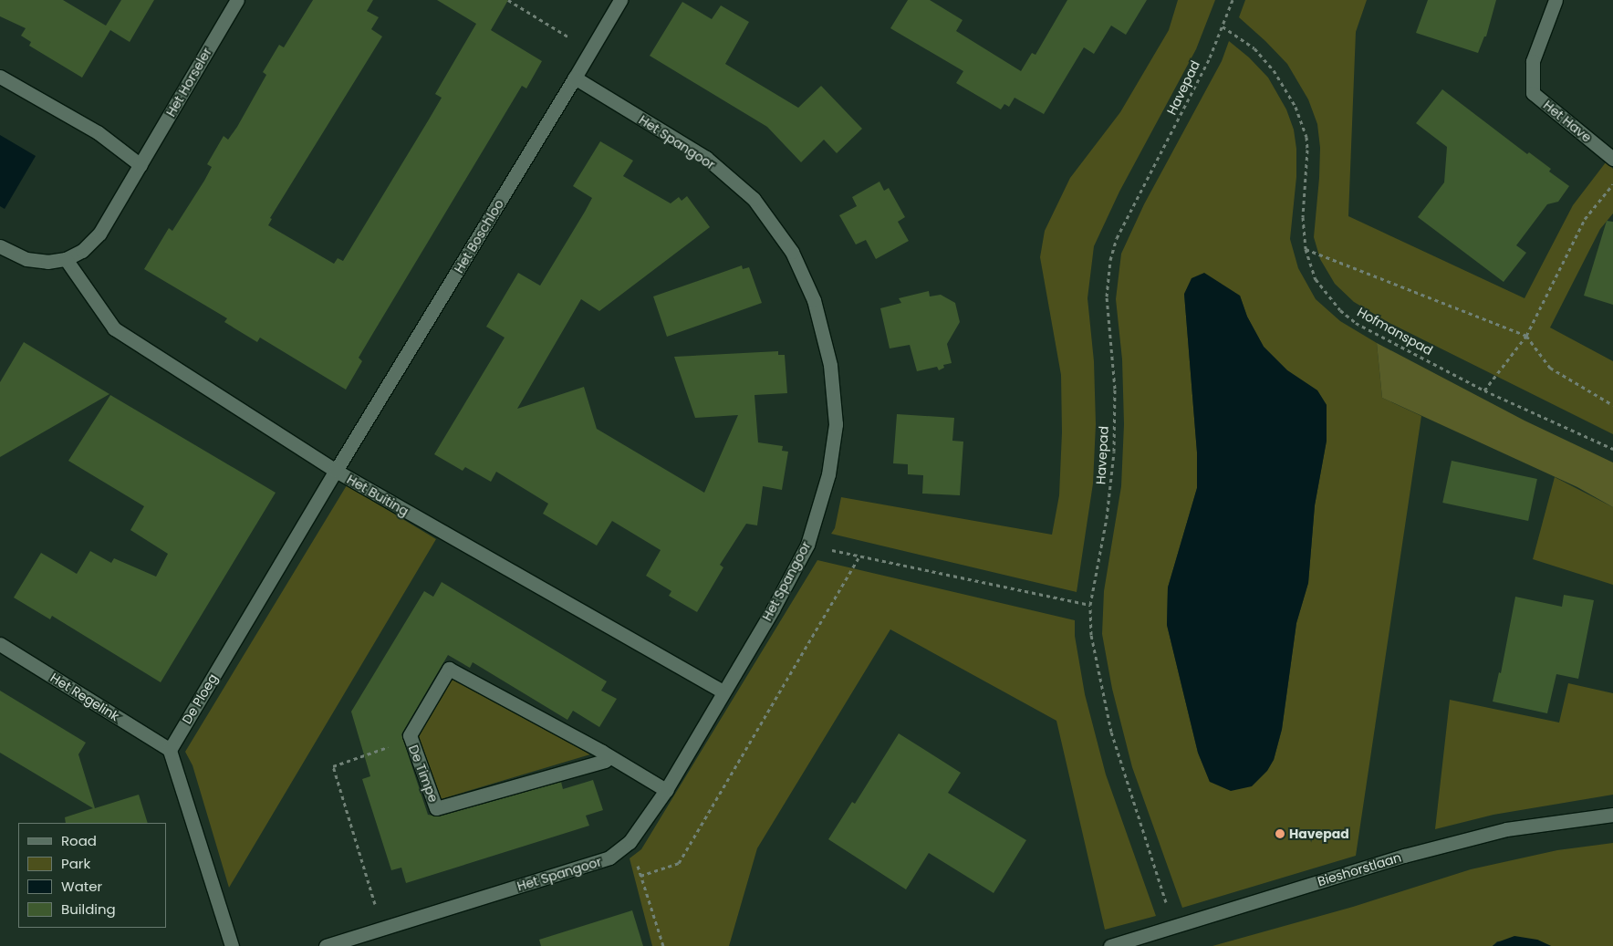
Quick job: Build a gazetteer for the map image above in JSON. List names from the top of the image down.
{
  "streets": {
    "street": [
      "Het Horseler",
      "Het Have",
      "Het Spangoor",
      "Het Boschloo",
      "Het Buiting",
      "Het Regelink",
      "De Ploeg",
      "De Timpe",
      "Bieshorstlaan"
    ],
    "path": ["Havepad", "Hofmanspad"]
  },
  "crossings": [
    ["Het Horseler", "Het Buiting"],
    ["Havepad", "Hofmanspad"],
    ["Havepad", "Bieshorstlaan"],
    ["Het Spangoor", "Het Boschloo"],
    ["Het Spangoor", "Het Buiting"],
    ["Het Spangoor", "De Timpe"],
    ["Het Boschloo", "Het Buiting"],
    ["Het Boschloo", "De Ploeg"],
    ["Het Buiting", "De Ploeg"],
    ["Het Regelink", "De Ploeg"]
  ],
  "places": ["Havepad"],
  "legend": [
    "Road",
    "Park",
    "Water",
    "Building"
  ]
}
